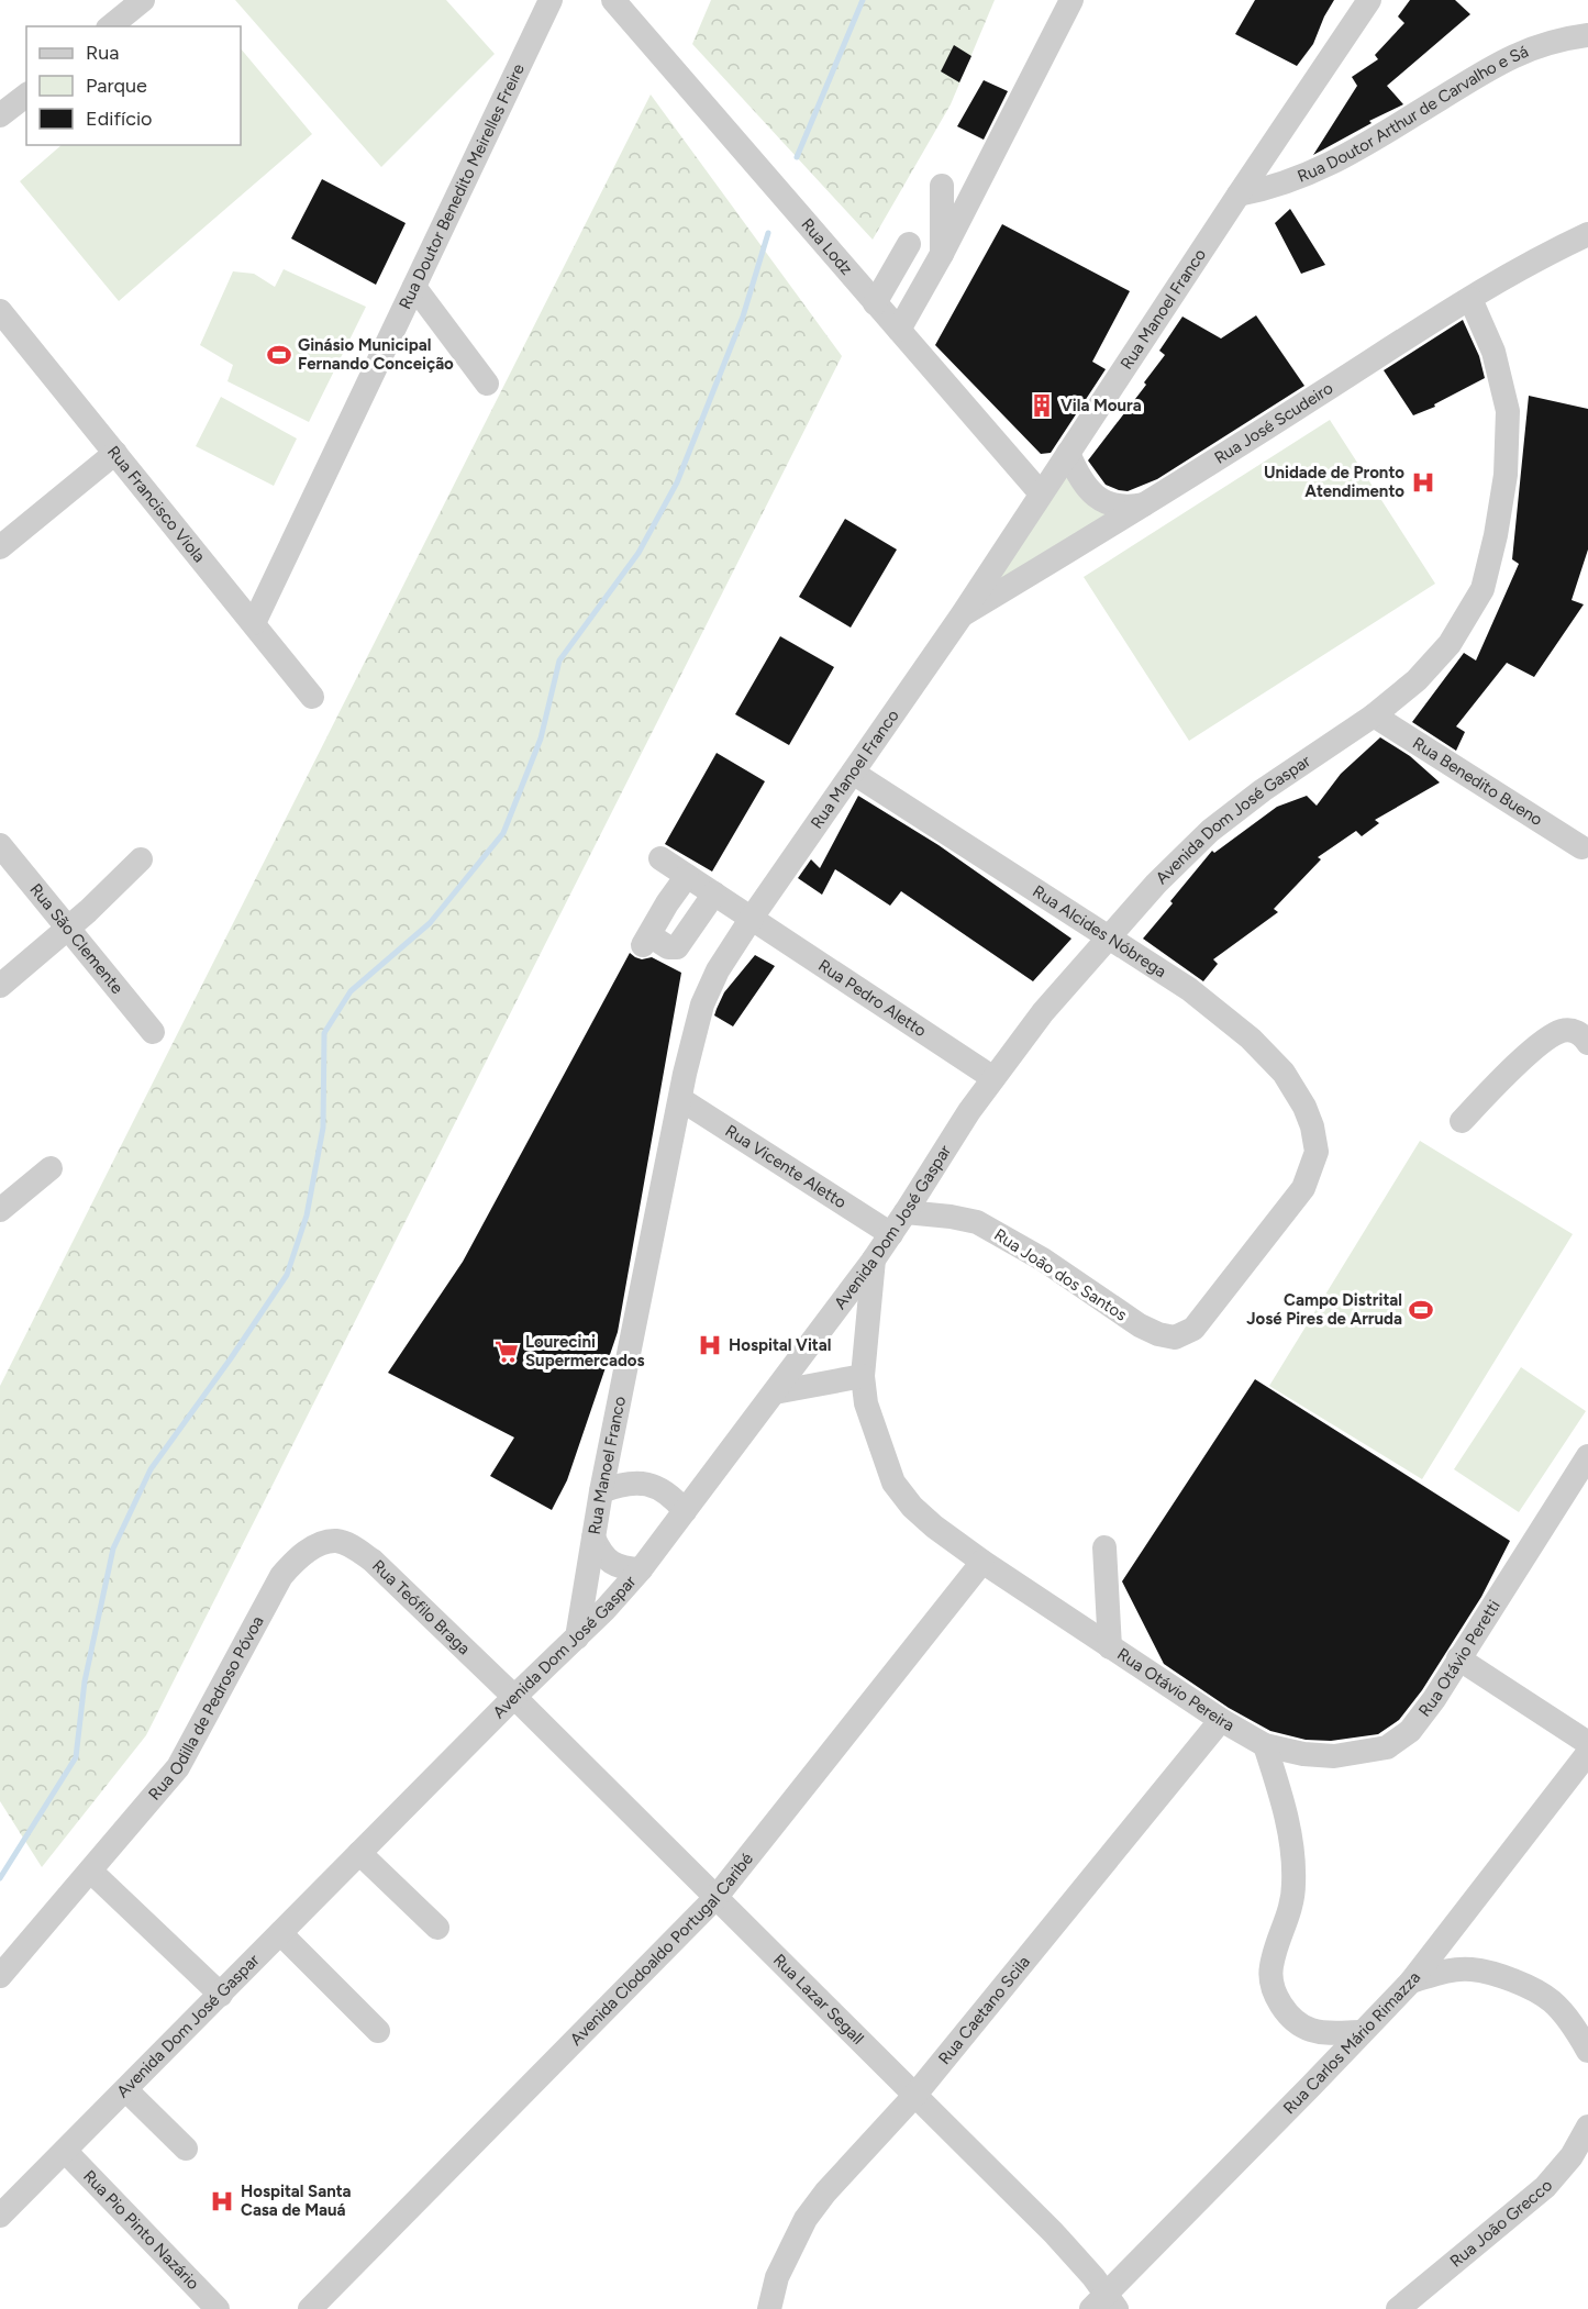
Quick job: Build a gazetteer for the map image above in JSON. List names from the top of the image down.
{
  "streets": {
    "street": [
      "Rua Doutor Arthur de Carvalho e Sá",
      "Rua Doutor Benedito Meirelles Freire",
      "Rua Lodz",
      "Rua Manoel Franco",
      "Rua José Scudeiro",
      "Rua Francisco Viola",
      "Rua Benedito Bueno",
      "Avenida Dom José Gaspar",
      "Rua Alcides Nóbrega",
      "Rua São Clemente",
      "Rua Pedro Aletto",
      "Rua Vicente Aletto",
      "Rua João dos Santos",
      "Rua Teófilo Braga",
      "Rua Otávio Peretti",
      "Rua Otávio Pereira",
      "Rua Odilla de Pedroso Póvoa",
      "Avenida Clodoaldo Portugal Caribé",
      "Rua Lazar Segall",
      "Rua Caetano Scila",
      "Rua Carlos Mário Rimazza",
      "Rua João Grecco",
      "Rua Pio Pinto Nazário"
    ]
  },
  "crossings": [
    ["Rua Doutor Arthur de Carvalho e Sá", "Rua Manoel Franco"],
    ["Rua Doutor Benedito Meirelles Freire", "Rua Francisco Viola"],
    ["Rua Lodz", "Rua Manoel Franco"],
    ["Rua Manoel Franco", "Rua José Scudeiro"],
    ["Rua Manoel Franco", "Avenida Dom José Gaspar"],
    ["Rua Manoel Franco", "Rua Alcides Nóbrega"],
    ["Rua Manoel Franco", "Rua Pedro Aletto"],
    ["Rua Manoel Franco", "Rua Vicente Aletto"],
    ["Rua José Scudeiro", "Avenida Dom José Gaspar"],
    ["Rua Benedito Bueno", "Avenida Dom José Gaspar"],
    ["Avenida Dom José Gaspar", "Rua Alcides Nóbrega"],
    ["Avenida Dom José Gaspar", "Rua Pedro Aletto"],
    ["Avenida Dom José Gaspar", "Rua Vicente Aletto"],
    ["Avenida Dom José Gaspar", "Rua João dos Santos"],
    ["Avenida Dom José Gaspar", "Rua Teófilo Braga"],
    ["Avenida Dom José Gaspar", "Rua Otávio Pereira"],
    ["Avenida Dom José Gaspar", "Rua Lazar Segall"],
    ["Avenida Dom José Gaspar", "Rua Pio Pinto Nazário"],
    ["Rua Alcides Nóbrega", "Rua João dos Santos"],
    ["Rua Teófilo Braga", "Rua Odilla de Pedroso Póvoa"],
    ["Rua Teófilo Braga", "Rua Lazar Segall"],
    ["Rua Otávio Peretti", "Rua Otávio Pereira"],
    ["Rua Otávio Pereira", "Avenida Clodoaldo Portugal Caribé"],
    ["Rua Otávio Pereira", "Rua Caetano Scila"],
    ["Avenida Clodoaldo Portugal Caribé", "Rua Lazar Segall"],
    ["Rua Lazar Segall", "Rua Caetano Scila"],
    ["Rua Lazar Segall", "Rua Carlos Mário Rimazza"]
  ],
  "places": {
    "sports": ["Ginásio Municipal Fernando Conceição", "Campo Distrital José Pires de Arruda"],
    "building": ["Vila Moura"],
    "hospital": ["Unidade de Pronto Atendimento", "Hospital Vital", "Hospital Santa Casa de Mauá"],
    "supermarket": ["Lourecini Supermercados"]
  },
  "legend": ["Rua", "Parque", "Edifício"]
}
